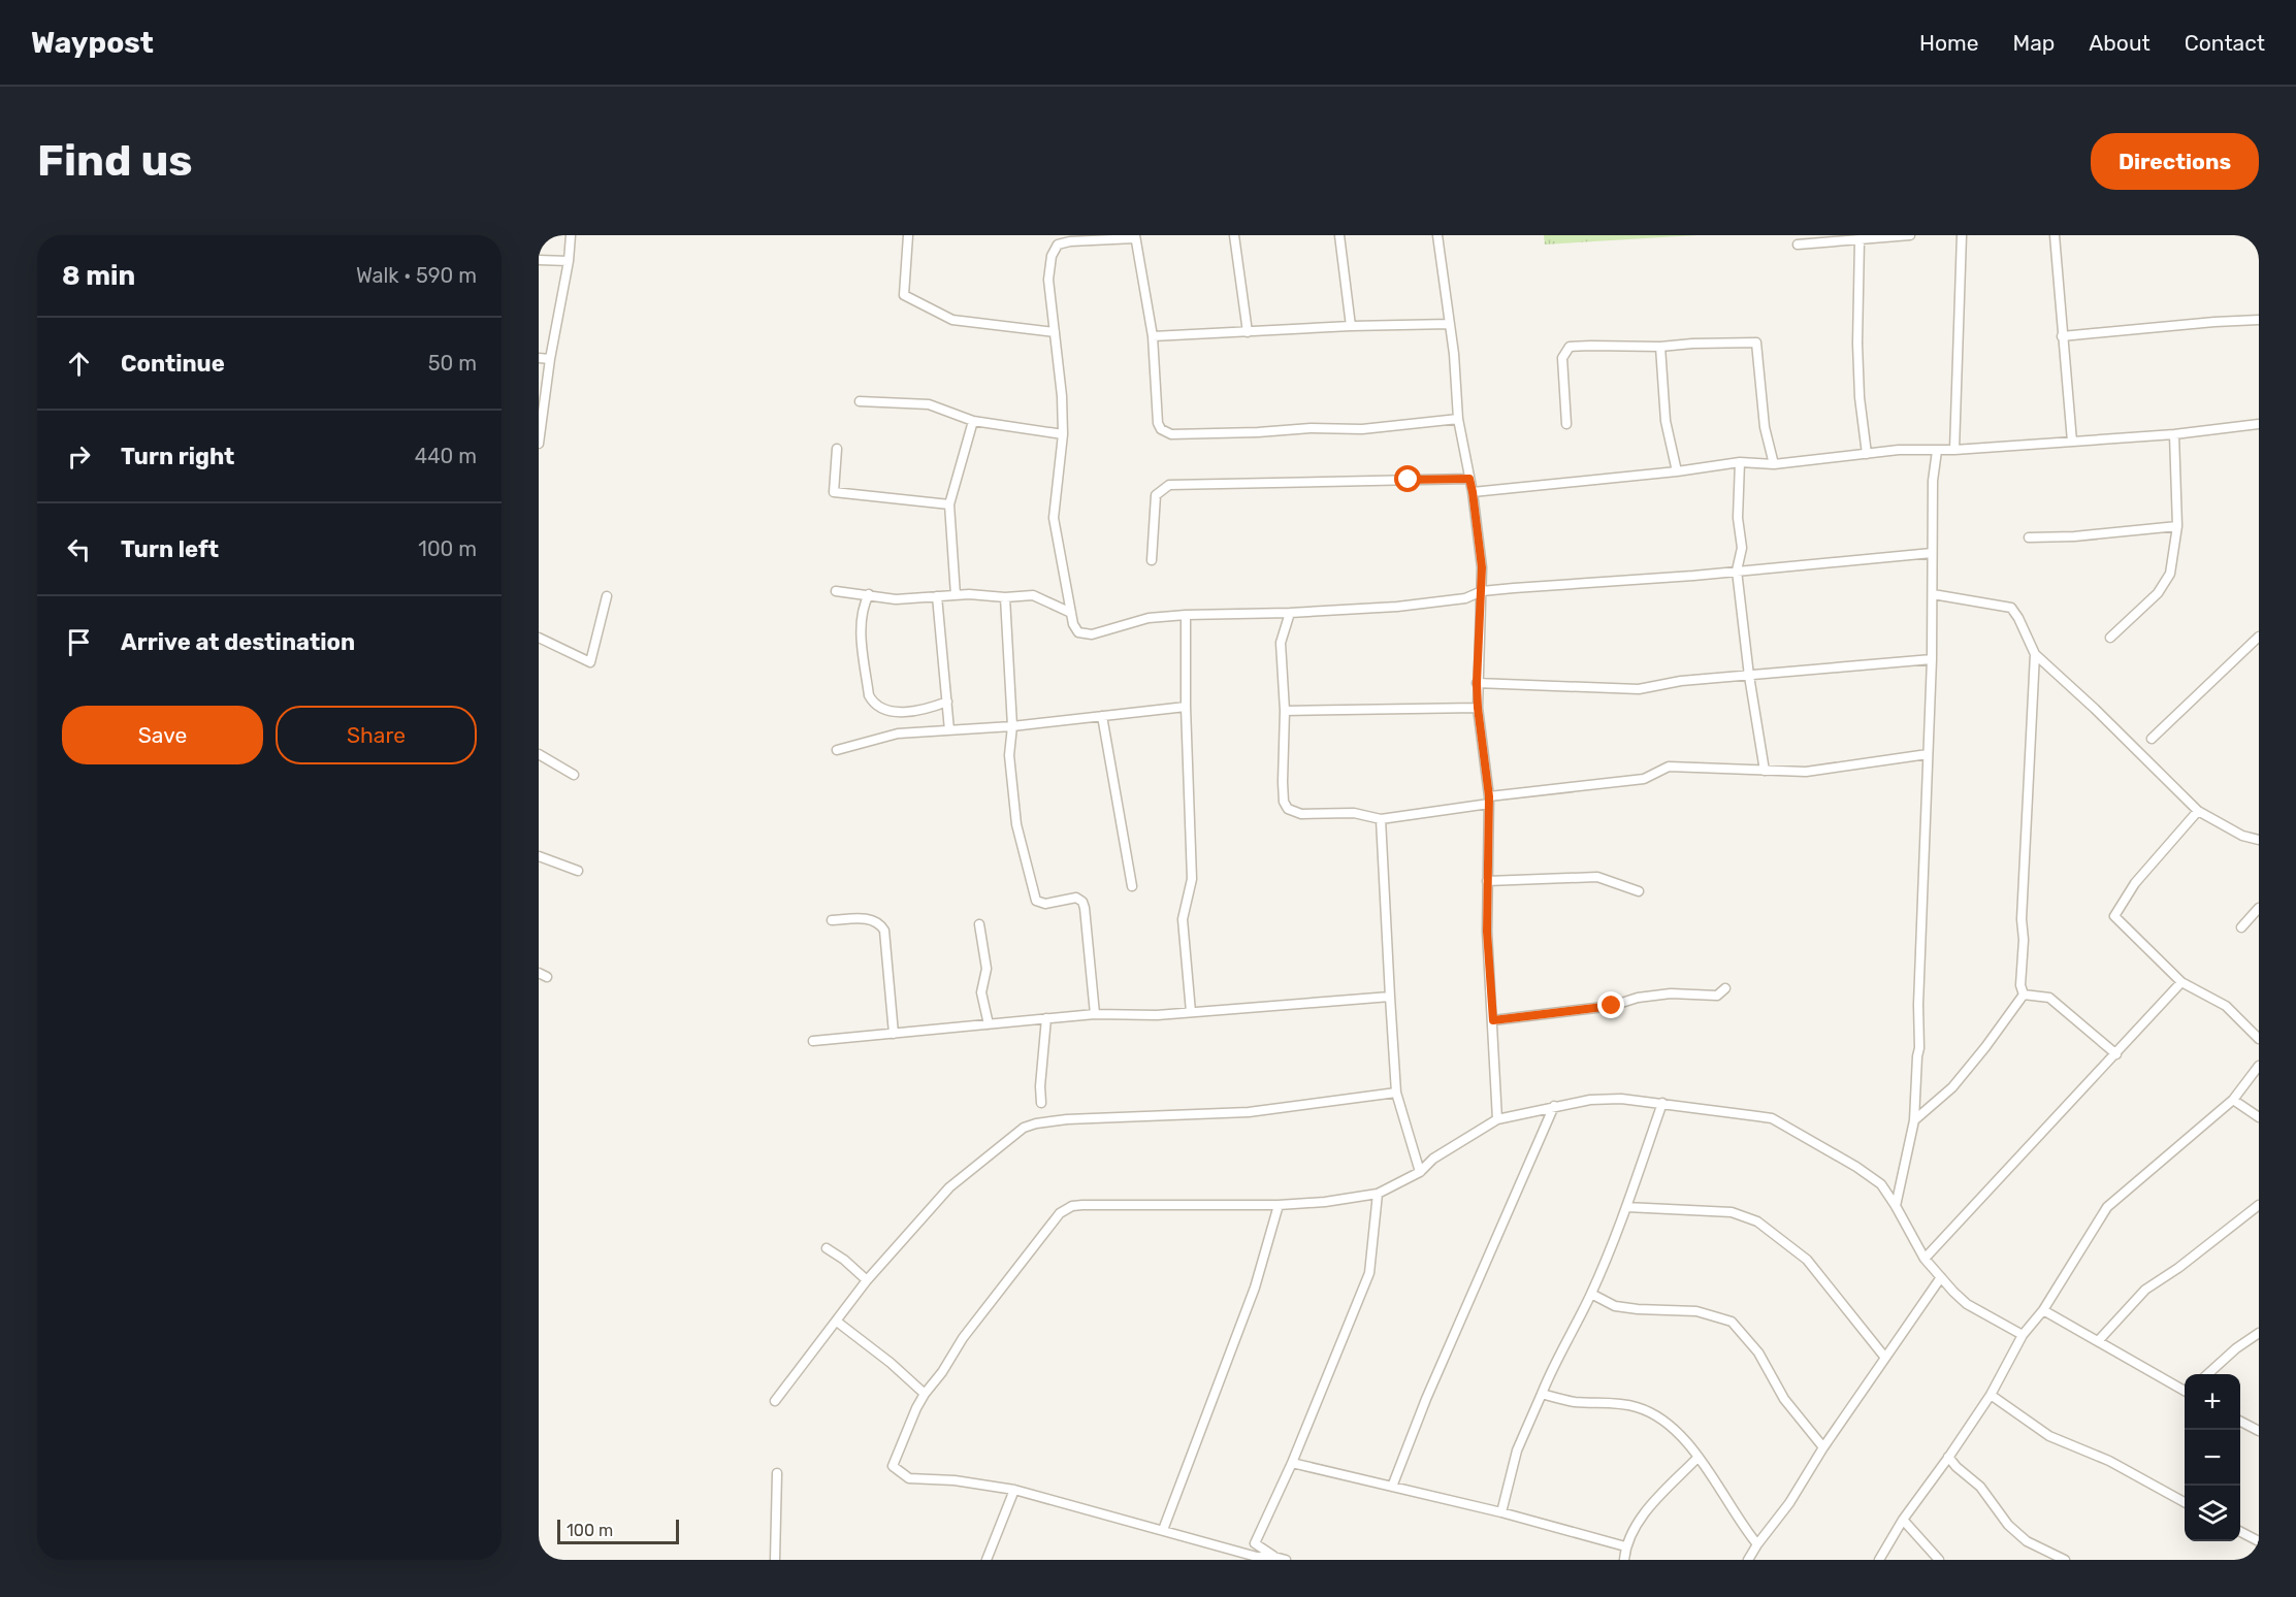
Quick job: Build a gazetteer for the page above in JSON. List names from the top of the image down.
{
  "scale_bar": "100 m",
  "page": {
    "header": "Waypost",
    "nav": [
      "Home",
      "Map",
      "About",
      "Contact"
    ],
    "buttons": [
      "Directions",
      ["Save", "Share"]
    ],
    "title": "Find us",
    "heading": ["8 min", "Walk · 590 m"],
    "list": [
      ["Continue", "50 m"],
      ["Turn right", "440 m"],
      ["Turn left", "100 m"],
      "Arrive at destination"
    ],
    "map_buttons": ["+", "−"],
    "scale": "100 m"
  }
}
